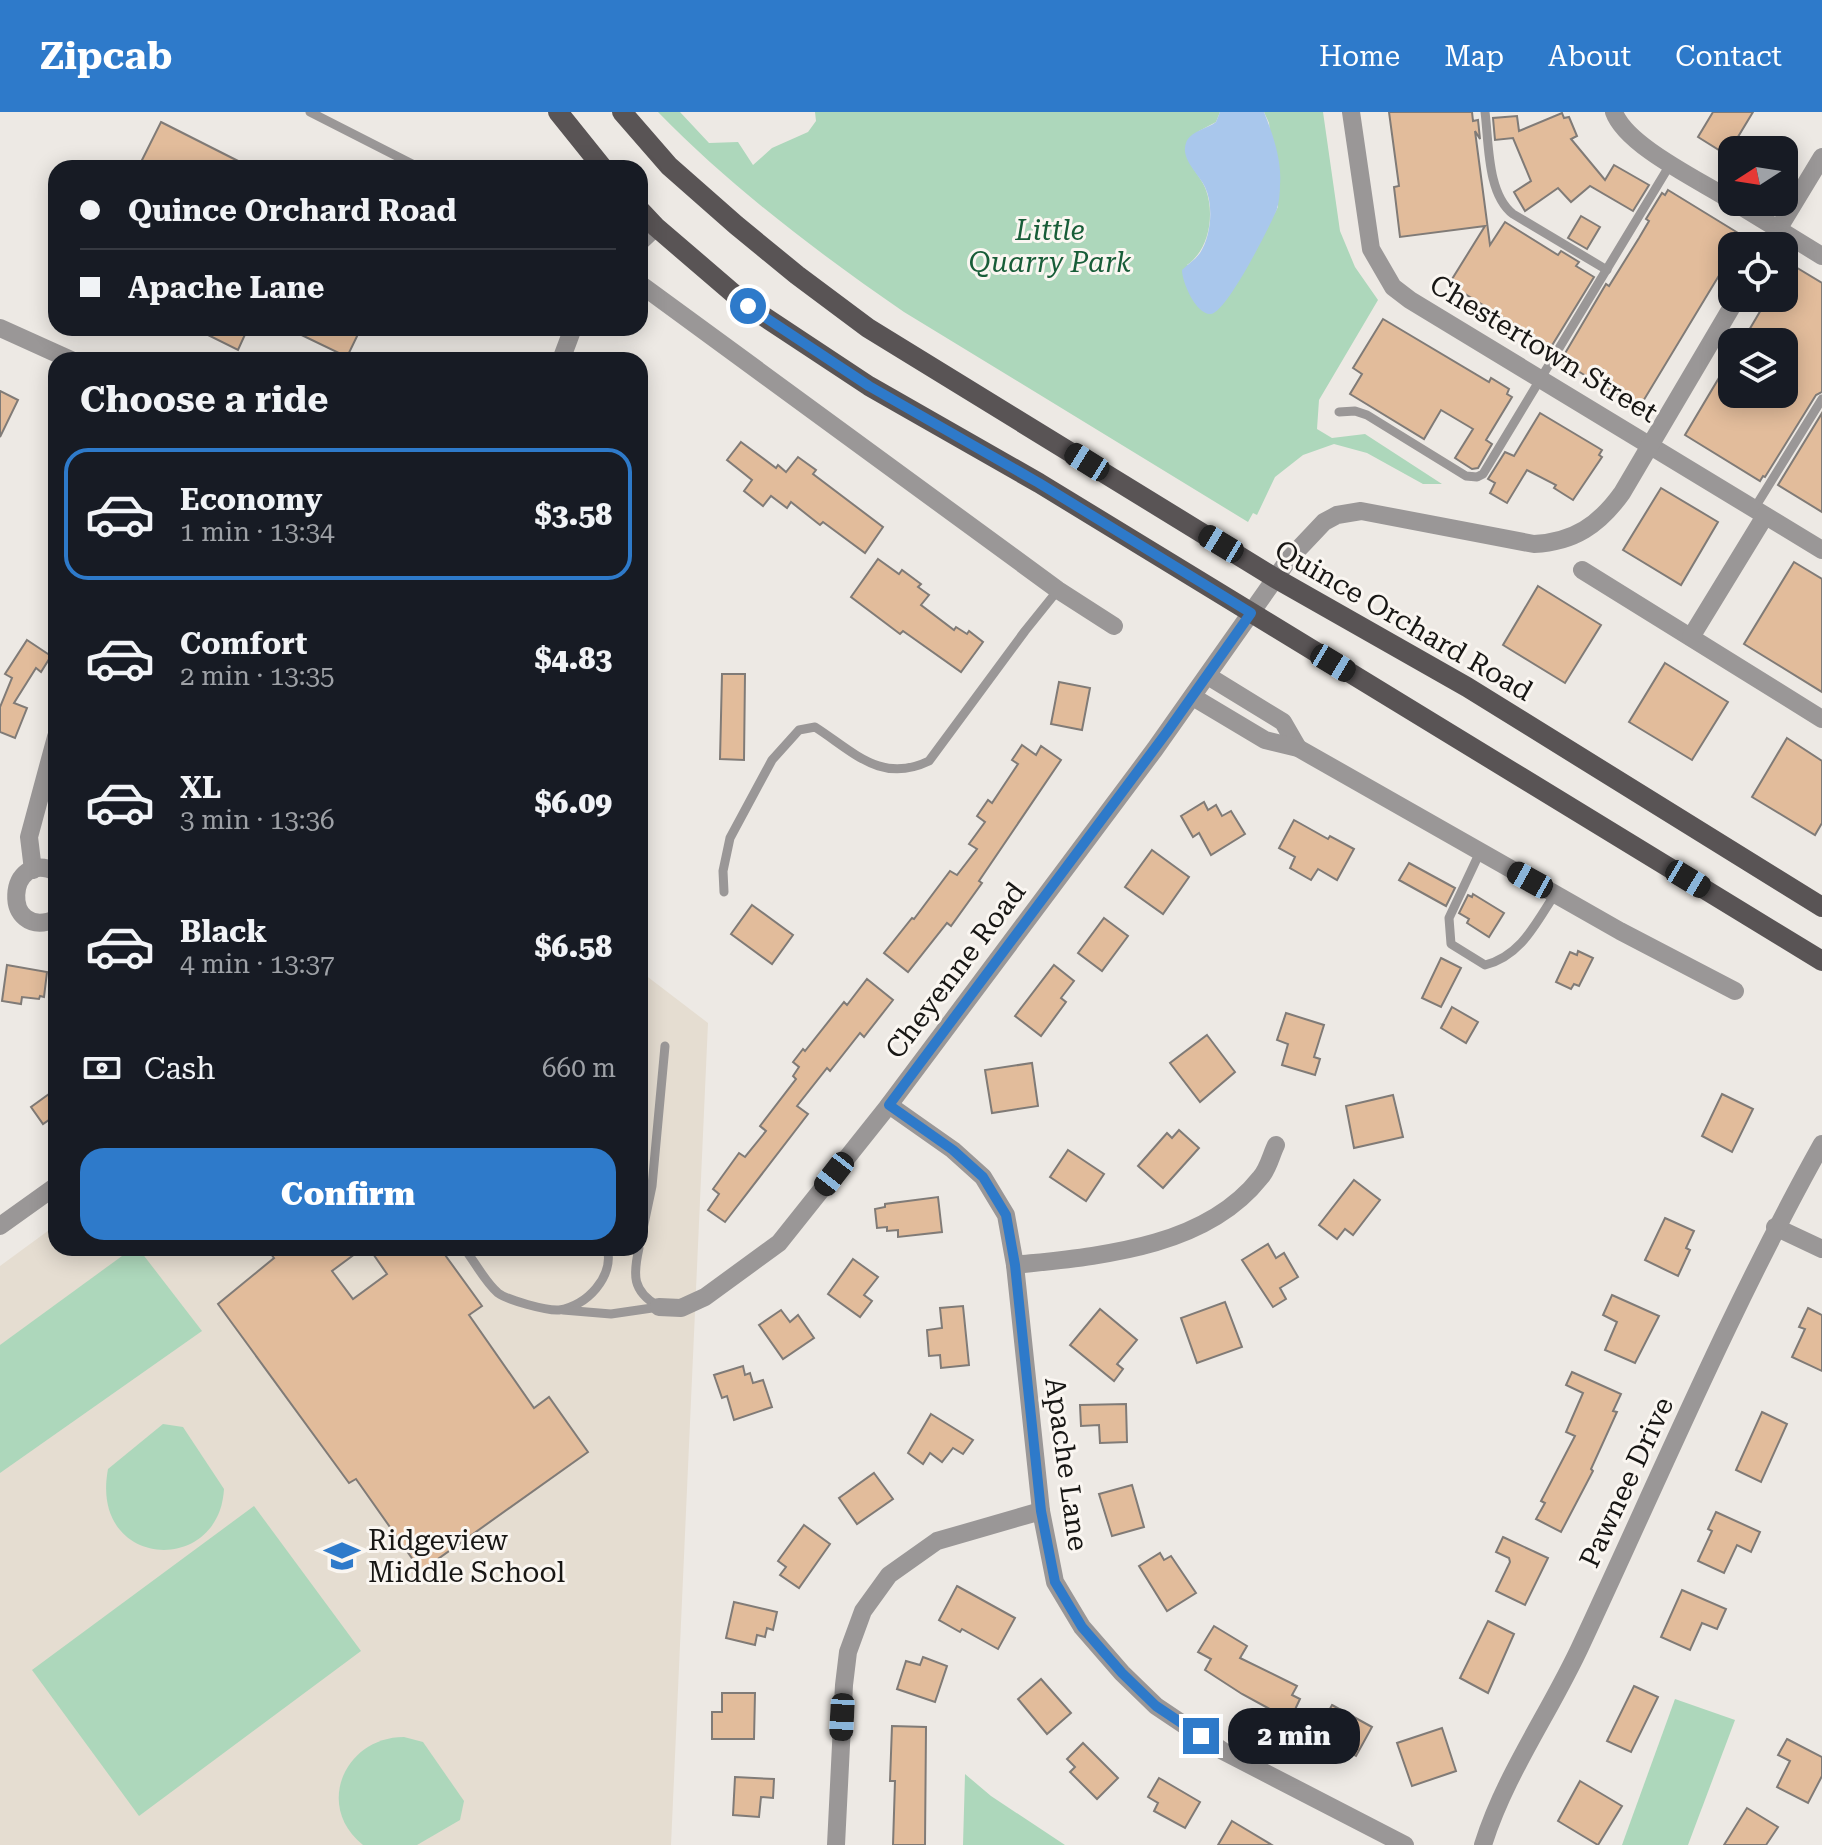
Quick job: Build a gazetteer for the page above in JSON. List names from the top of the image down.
{
  "streets": {
    "main road": ["Quince Orchard Road"],
    "street": [
      "Chestertown Street",
      "Cheyenne Road",
      "Apache Lane",
      "Pawnee Drive"
    ]
  },
  "crossings": [
    ["Chestertown Street", "Cheyenne Road"],
    ["Quince Orchard Road", "Cheyenne Road"],
    ["Cheyenne Road", "Apache Lane"]
  ],
  "parks": ["Little Quarry Park"],
  "places": {
    "school or university": ["Ridgeview Middle School"]
  },
  "north": "left",
  "page": {
    "header": "Zipcab",
    "nav": [
      "Home",
      "Map",
      "About",
      "Contact"
    ],
    "banner": ["Quince Orchard Road", "Apache Lane"],
    "heading": "Choose a ride",
    "list": [
      {
        "name": "Economy",
        "note": "1 min · 13:34",
        "value": "$3.58"
      },
      {
        "name": "Comfort",
        "note": "2 min · 13:35",
        "value": "$4.83"
      },
      {
        "name": "XL",
        "note": "3 min · 13:36",
        "value": "$6.09"
      },
      {
        "name": "Black",
        "note": "4 min · 13:37",
        "value": "$6.58"
      }
    ],
    "pay": ["Cash", "660 m"],
    "buttons": "Confirm",
    "bubble": "2 min"
  }
}
